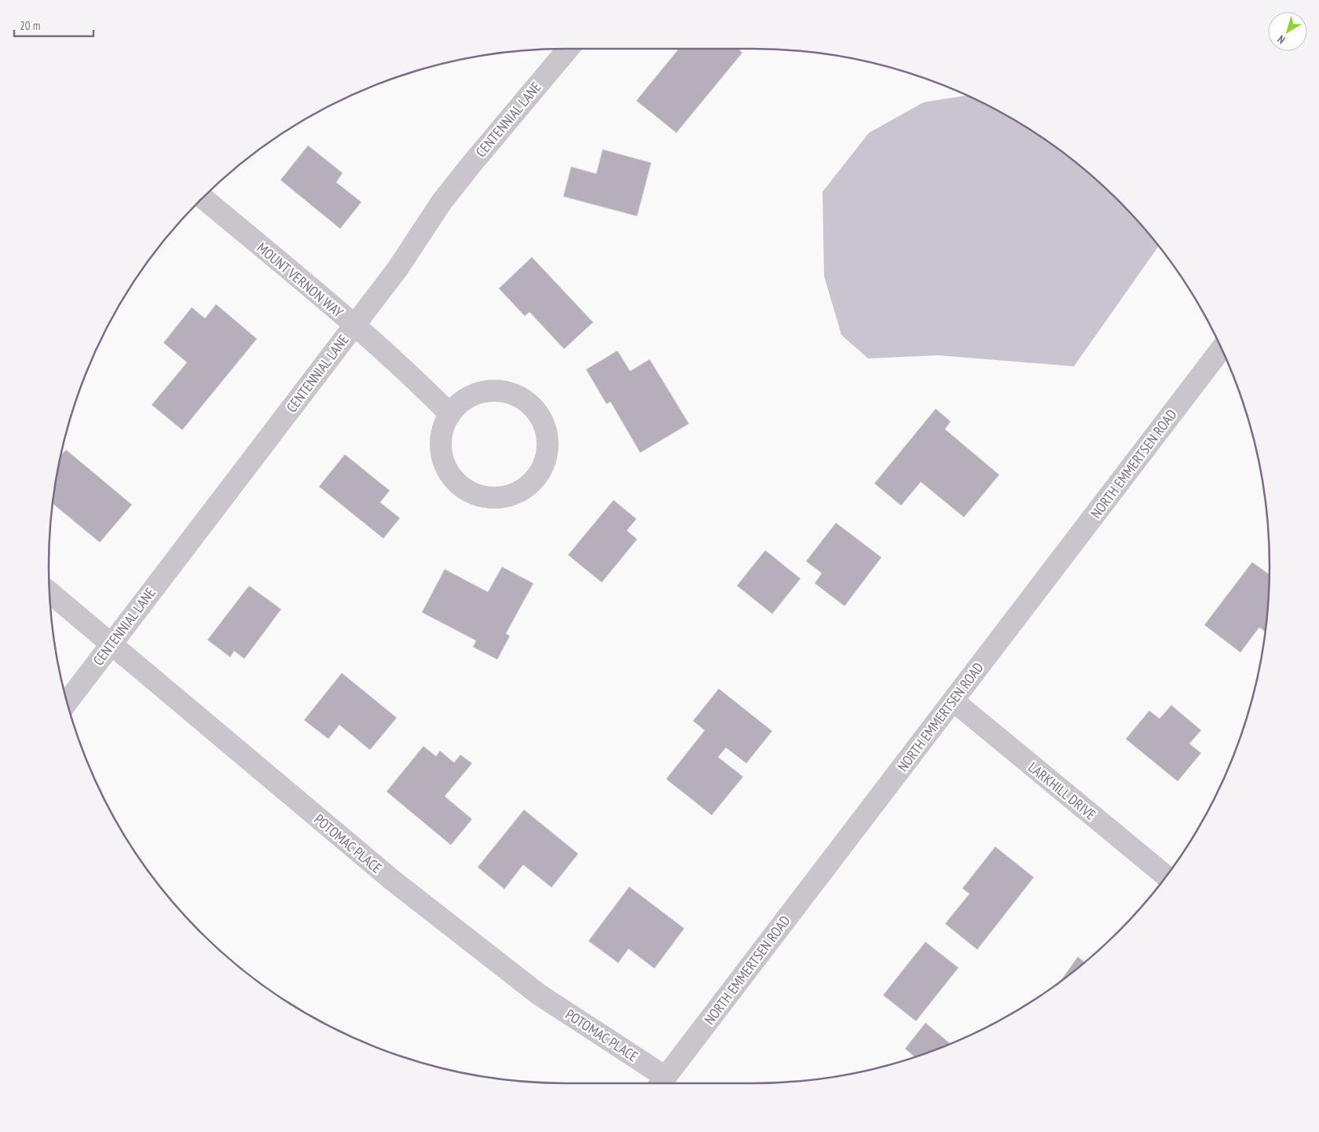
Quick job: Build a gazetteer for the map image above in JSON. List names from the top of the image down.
{
  "streets": {
    "street": [
      "CENTENNIAL LANE",
      "MOUNT VERNON WAY",
      "NORTH EMMERTSEN ROAD",
      "LARKHILL DRIVE",
      "POTOMAC PLACE"
    ]
  },
  "crossings": [
    ["CENTENNIAL LANE", "MOUNT VERNON WAY"],
    ["CENTENNIAL LANE", "POTOMAC PLACE"],
    ["NORTH EMMERTSEN ROAD", "LARKHILL DRIVE"],
    ["NORTH EMMERTSEN ROAD", "POTOMAC PLACE"]
  ],
  "scale_bar": "20 m",
  "north": "bottom left"
}
